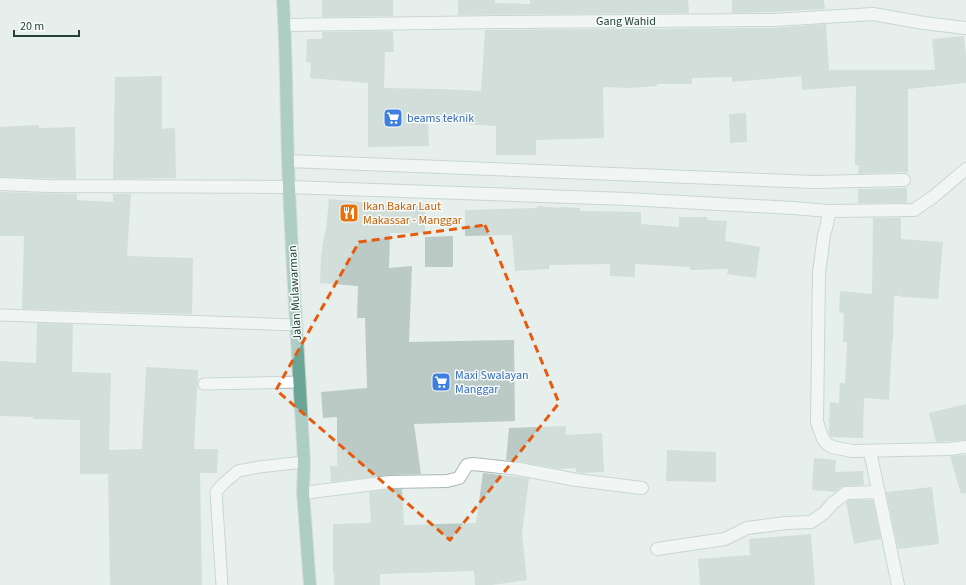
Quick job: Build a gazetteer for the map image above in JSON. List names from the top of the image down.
{
  "streets": {
    "main road": ["Jalan Mulawarman"],
    "street": ["Gang Wahid"]
  },
  "crossings": [
    ["Gang Wahid", "Jalan Mulawarman"]
  ],
  "places": {
    "supermarket": ["beams teknik", "Maxi Swalayan Manggar"],
    "restaurant": ["Ikan Bakar Laut Makassar - Manggar"]
  },
  "scale_bar": "20 m"
}
